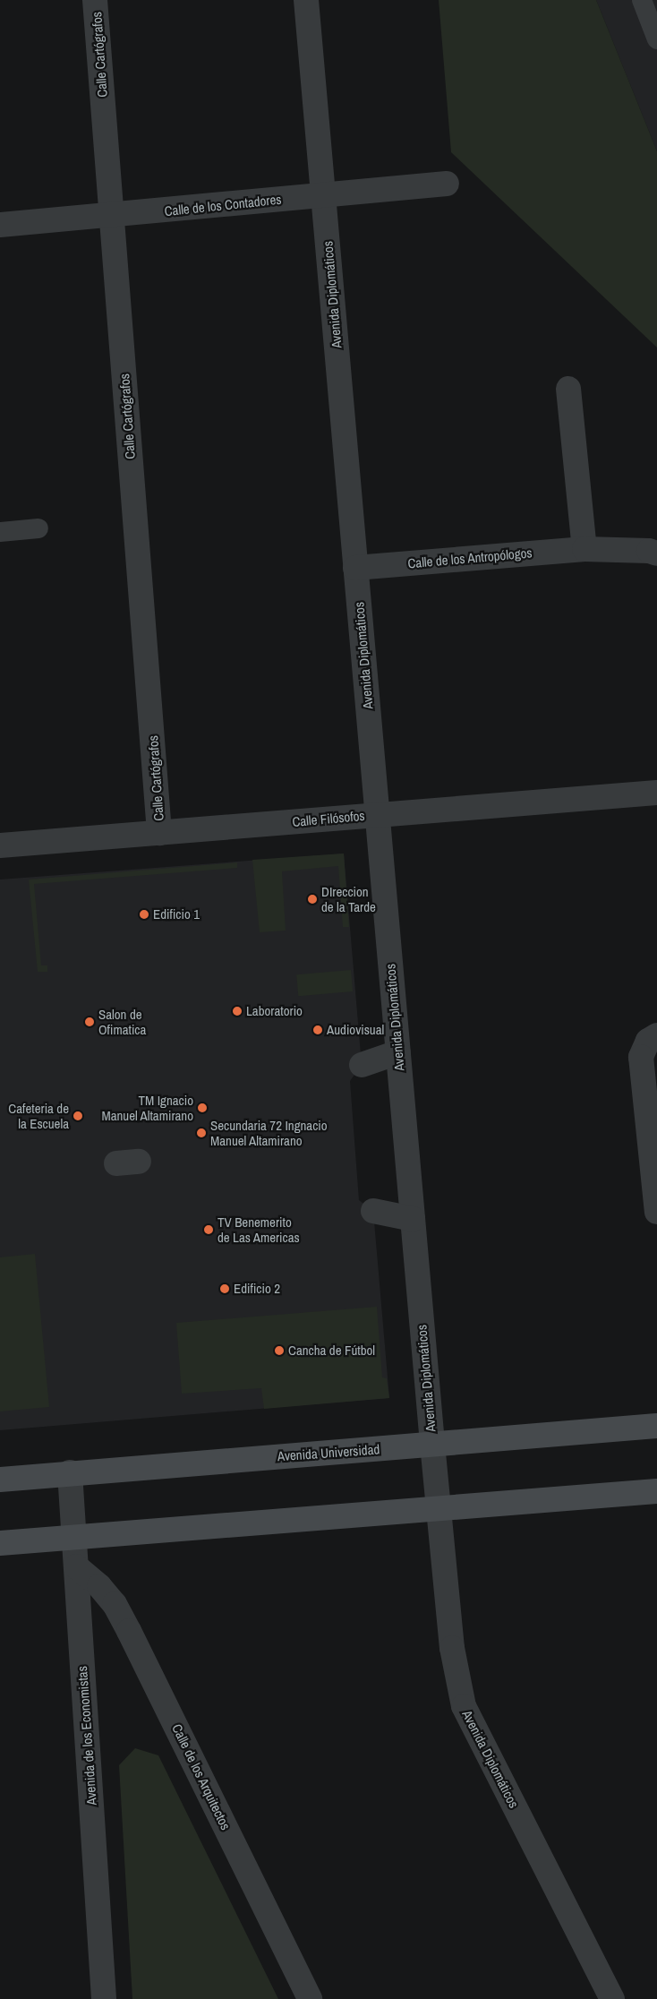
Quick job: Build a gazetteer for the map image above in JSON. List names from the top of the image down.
{
  "streets": {
    "street": [
      "Calle Cartógrafos",
      "Calle de los Contadores",
      "Avenida Diplomáticos",
      "Calle de los Antropólogos",
      "Calle Filósofos",
      "Avenida Universidad",
      "Avenida de los Economistas",
      "Calle de los Arquitectos"
    ]
  },
  "crossings": [
    ["Calle Cartógrafos", "Calle de los Contadores"],
    ["Calle Cartógrafos", "Calle Filósofos"],
    ["Calle de los Contadores", "Avenida Diplomáticos"],
    ["Avenida Diplomáticos", "Calle de los Antropólogos"],
    ["Avenida Diplomáticos", "Calle Filósofos"],
    ["Avenida Diplomáticos", "Avenida Universidad"],
    ["Avenida Universidad", "Avenida de los Economistas"],
    ["Avenida de los Economistas", "Calle de los Arquitectos"]
  ],
  "places": [
    "DIreccion de la Tarde",
    "Edificio 1",
    "Laboratorio",
    "Salon de Ofimatica",
    "Audiovisual",
    "TM Ignacio Manuel Altamirano",
    "Cafeteria de la Escuela",
    "Secundaria 72 Ingnacio Manuel Altamirano",
    "TV Benemerito de Las Americas",
    "Edificio 2",
    "Cancha de Fútbol"
  ]
}
